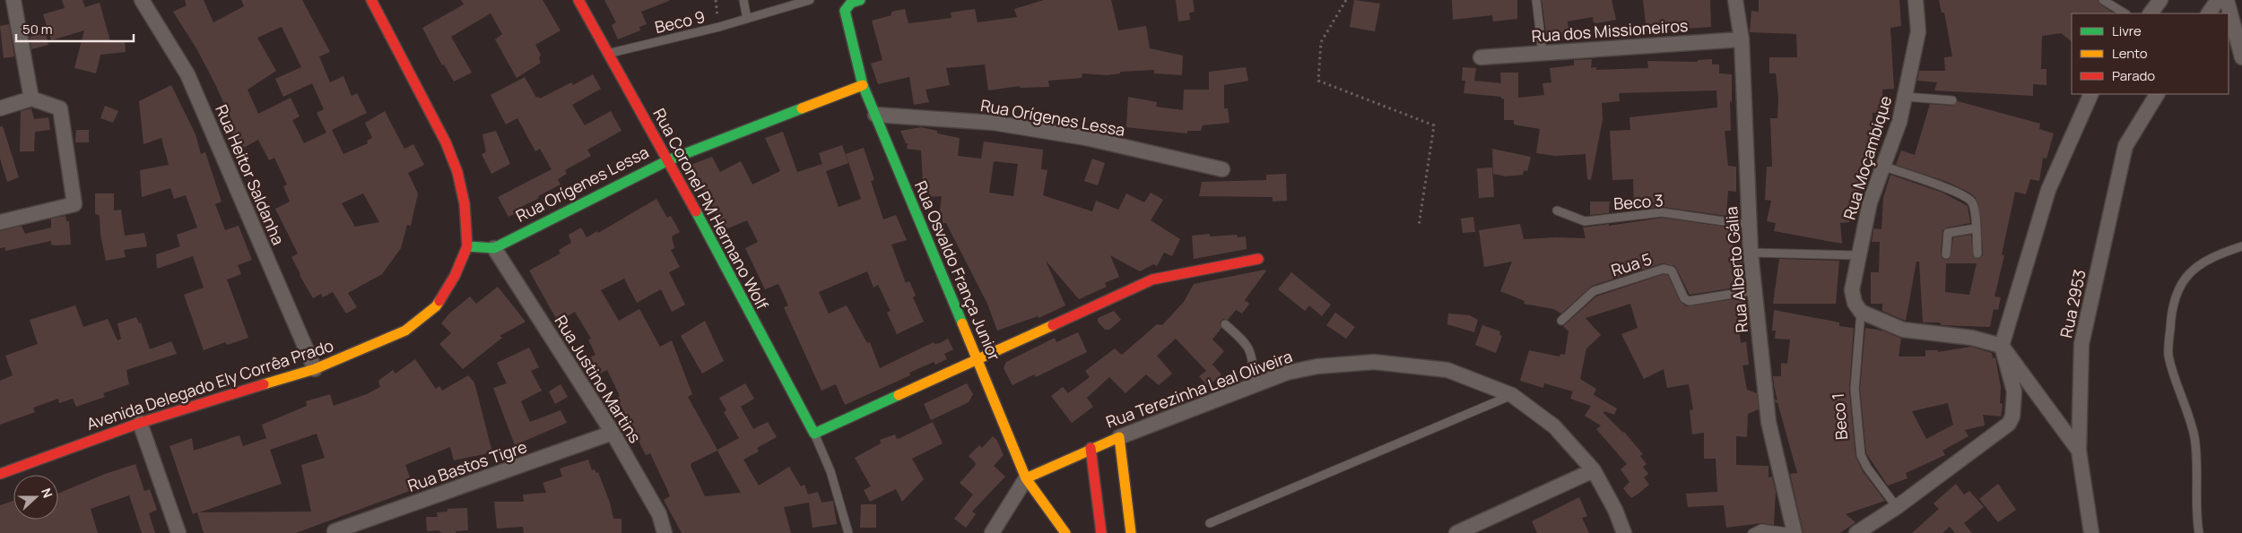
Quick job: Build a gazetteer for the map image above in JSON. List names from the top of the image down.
{
  "streets": {
    "street": [
      "Rua dos Missioneiros",
      "Rua Orígenes Lessa",
      "Rua Moçambique",
      "Rua Heitor Saldanha",
      "Rua Coronel PM Hermano Wolf",
      "Rua Alberto Gália",
      "Rua Osvaldo França Junior",
      "Rua 2953",
      "Rua Justino Martins",
      "Avenida Delegado Ely Corrêa Prado",
      "Rua Terezinha Leal Oliveira",
      "Rua Bastos Tigre"
    ],
    "lane": [
      "Beco 9",
      "Beco 3",
      "Rua 5",
      "Beco 1"
    ]
  },
  "crossings": [
    ["Beco 9", "Rua Coronel PM Hermano Wolf"],
    ["Rua dos Missioneiros", "Rua Alberto Gália"],
    ["Rua Orígenes Lessa", "Rua Coronel PM Hermano Wolf"],
    ["Rua Orígenes Lessa", "Rua Osvaldo França Junior"],
    ["Rua Orígenes Lessa", "Rua Justino Martins"],
    ["Rua Moçambique", "Beco 1"],
    ["Rua Heitor Saldanha", "Avenida Delegado Ely Corrêa Prado"],
    ["Beco 3", "Rua Alberto Gália"],
    ["Rua 5", "Rua Alberto Gália"],
    ["Rua Osvaldo França Junior", "Rua Terezinha Leal Oliveira"],
    ["Rua Justino Martins", "Rua Bastos Tigre"]
  ],
  "legend": ["Livre", "Lento", "Parado"],
  "scale_bar": "50 m",
  "north": "right"
}
